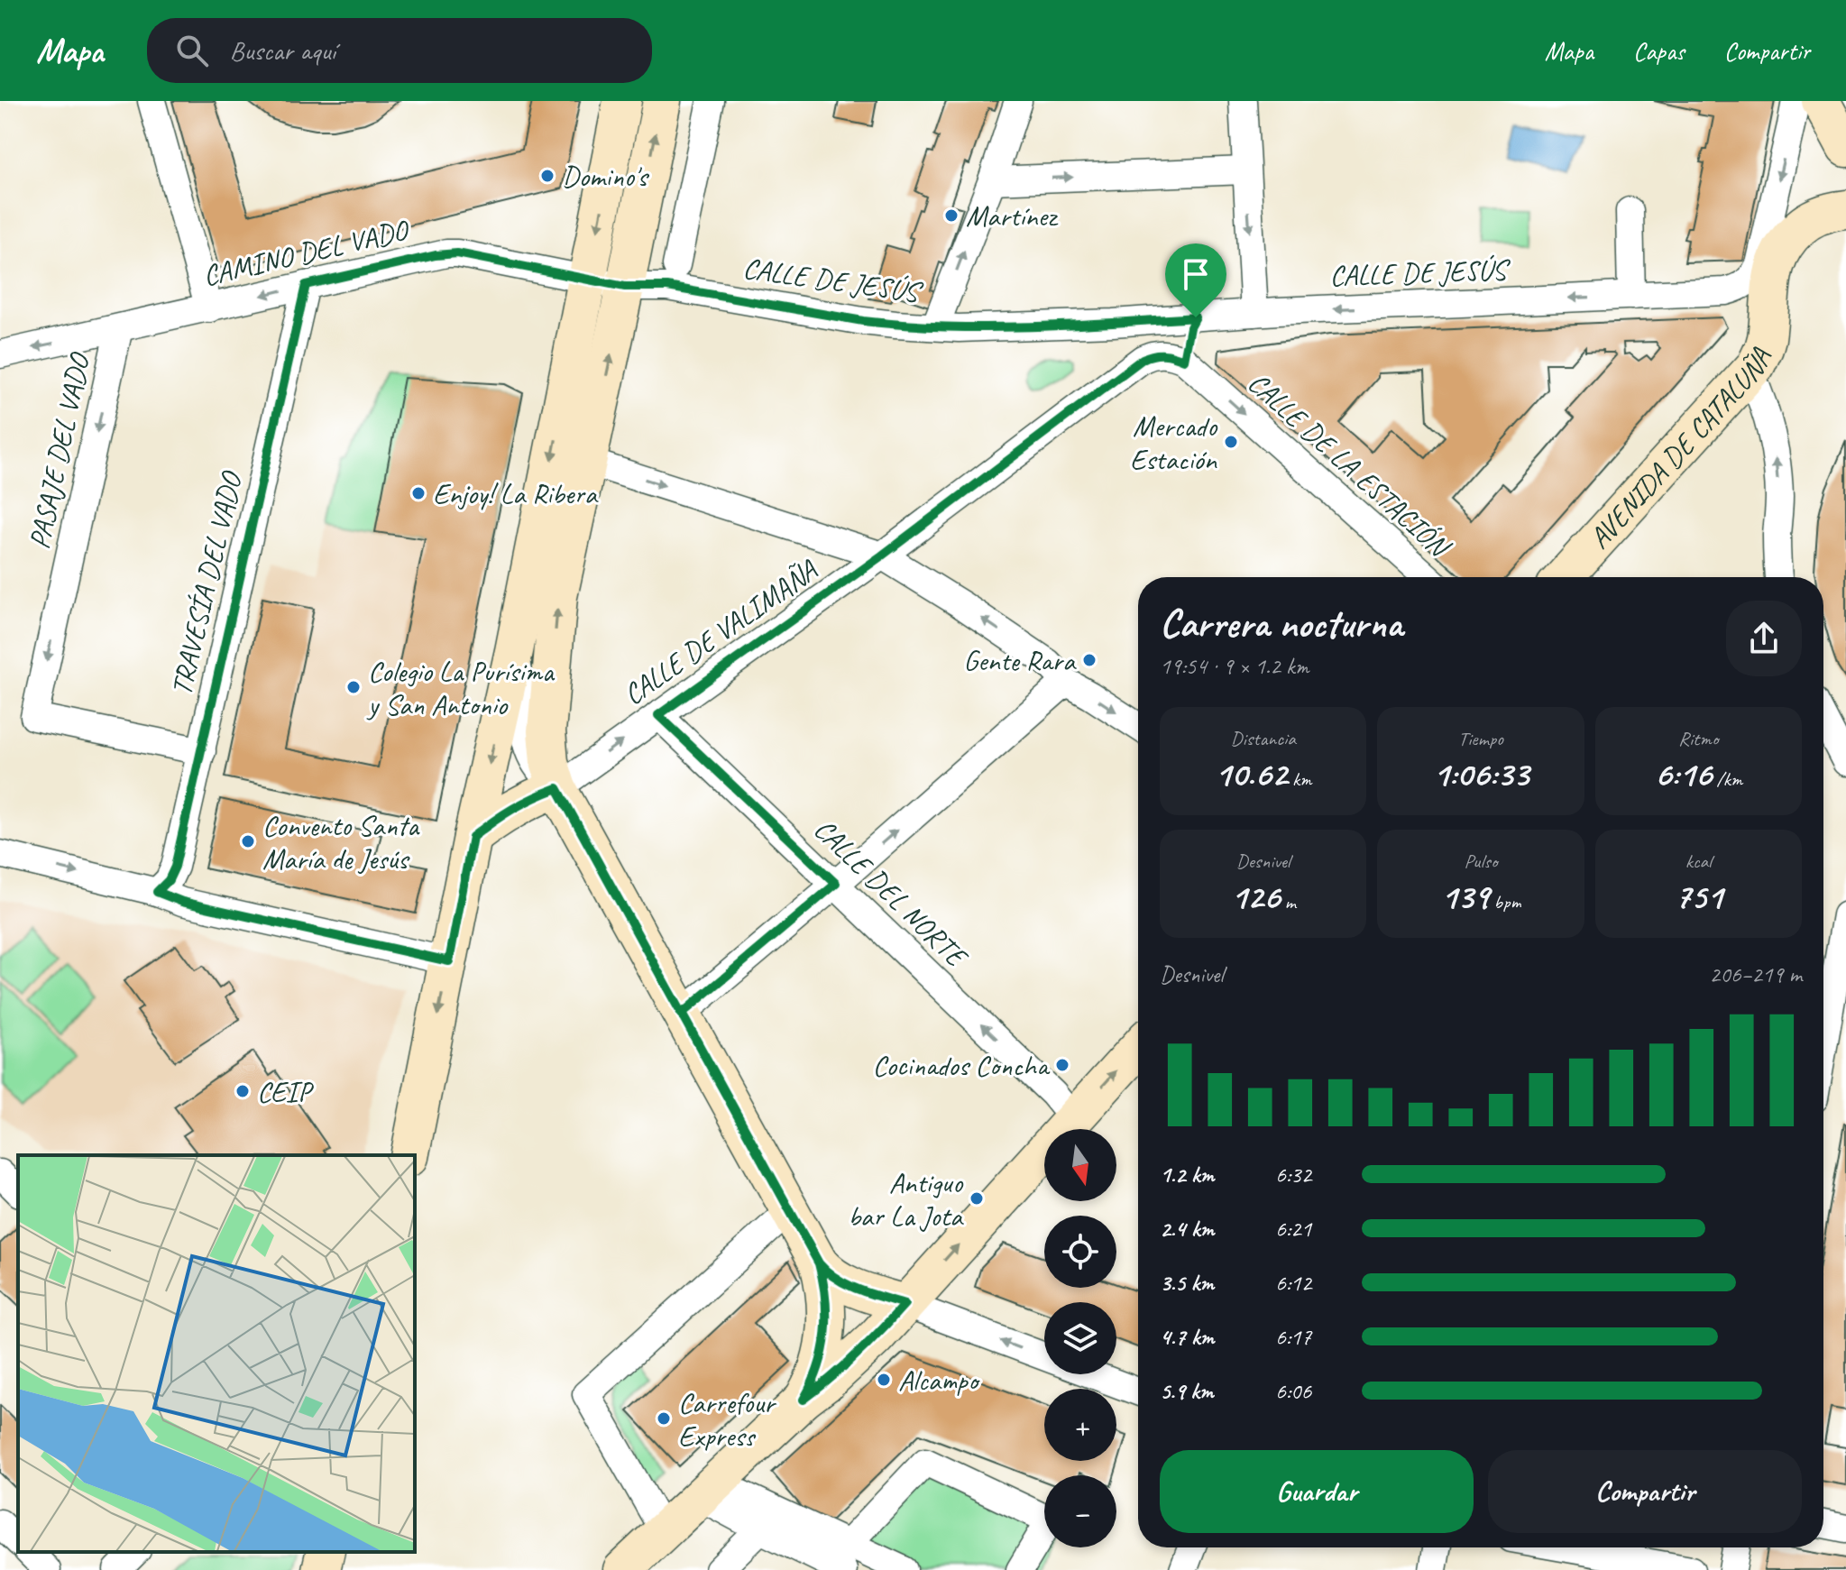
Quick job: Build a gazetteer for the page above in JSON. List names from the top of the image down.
{
  "streets": {
    "main road": ["AVENIDA DE CATALUÑA"],
    "street": [
      "CAMINO DEL VADO",
      "CALLE DE JESÚS",
      "PASAJE DEL VADO",
      "CALLE DE LA ESTACIÓN",
      "TRAVESÍA DEL VADO",
      "CALLE DE VALIMAÑA",
      "CALLE DEL NORTE"
    ]
  },
  "crossings": [
    ["CAMINO DEL VADO", "CALLE DE JESÚS"],
    ["CAMINO DEL VADO", "PASAJE DEL VADO"],
    ["CAMINO DEL VADO", "TRAVESÍA DEL VADO"],
    ["CALLE DE JESÚS", "AVENIDA DE CATALUÑA"],
    ["PASAJE DEL VADO", "TRAVESÍA DEL VADO"],
    ["CALLE DE VALIMAÑA", "CALLE DEL NORTE"]
  ],
  "one_way": ["CALLE DE LA ESTACIÓN", "CALLE DEL NORTE"],
  "places": [
    "Domino's",
    "Martínez",
    "Mercado Estación",
    "Enjoy! La Ribera",
    "Gente Rara",
    "Colegio La Purísima y San Antonio",
    "Convento Santa María de Jesús",
    "Cocinados Concha",
    "CEIP",
    "Antiguo bar La Jota",
    "Alcampo",
    "Carrefour Express"
  ],
  "north": "bottom",
  "page": {
    "header": "Mapa",
    "search": "Buscar aquí",
    "nav": ["Mapa", "Capas", "Compartir"],
    "heading": ["Carrera nocturna", "19:54 · 9 × 1.2 km"],
    "stats": [
      ["Distancia", "10.62 km"],
      ["Tiempo", "1:06:33"],
      ["Ritmo", "6:16 /km"],
      ["Desnivel", "126 m"],
      ["Pulso", "139 bpm"],
      ["kcal", "751"]
    ],
    "chart": ["Desnivel", "206–219 m"],
    "map_buttons": ["+", "−"],
    "list": [
      {
        "name": "1.2 km",
        "note": "6:32"
      },
      {
        "name": "2.4 km",
        "note": "6:21"
      },
      {
        "name": "3.5 km",
        "note": "6:12"
      },
      {
        "name": "4.7 km",
        "note": "6:17"
      },
      {
        "name": "5.9 km",
        "note": "6:06"
      }
    ],
    "buttons": ["Guardar", "Compartir"]
  }
}
